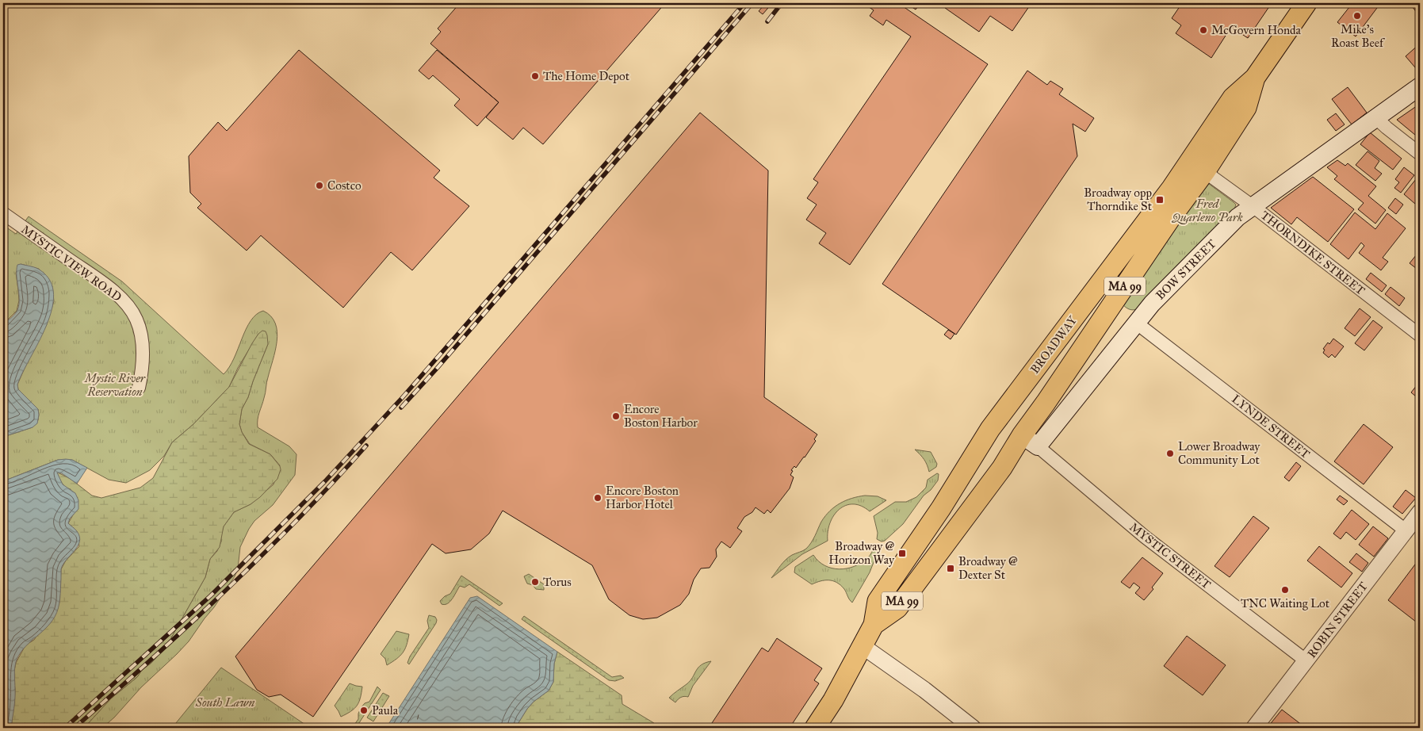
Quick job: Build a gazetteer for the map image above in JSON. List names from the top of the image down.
{
  "streets": {
    "main road": ["BOW STREET", "MA 99", "BROADWAY"],
    "street": [
      "THORNDIKE STREET",
      "MYSTIC VIEW ROAD",
      "LYNDE STREET",
      "MYSTIC STREET",
      "ROBIN STREET"
    ]
  },
  "crossings": [
    ["THORNDIKE STREET", "BOW STREET"],
    ["THORNDIKE STREET", "BROADWAY"],
    ["BOW STREET", "BROADWAY"],
    ["BOW STREET", "LYNDE STREET"],
    ["BOW STREET", "MYSTIC STREET"],
    ["MA 99", "BROADWAY"],
    ["BROADWAY", "MYSTIC STREET"],
    ["LYNDE STREET", "ROBIN STREET"],
    ["MYSTIC STREET", "ROBIN STREET"]
  ],
  "parks": ["Fred Quarleno Park", "Mystic River Reservation", "South Lawn"],
  "places": {
    "other": [
      "Mike's Roast Beef",
      "McGovern Honda",
      "The Home Depot",
      "Costco",
      "Encore Boston Harbor",
      "Lower Broadway Community Lot",
      "Encore Boston Harbor Hotel",
      "Torus",
      "TNC Waiting Lot",
      "Paula"
    ],
    "transit": ["Broadway opp Thorndike St", "Broadway @ Horizon Way", "Broadway @ Dexter St"]
  }
}
